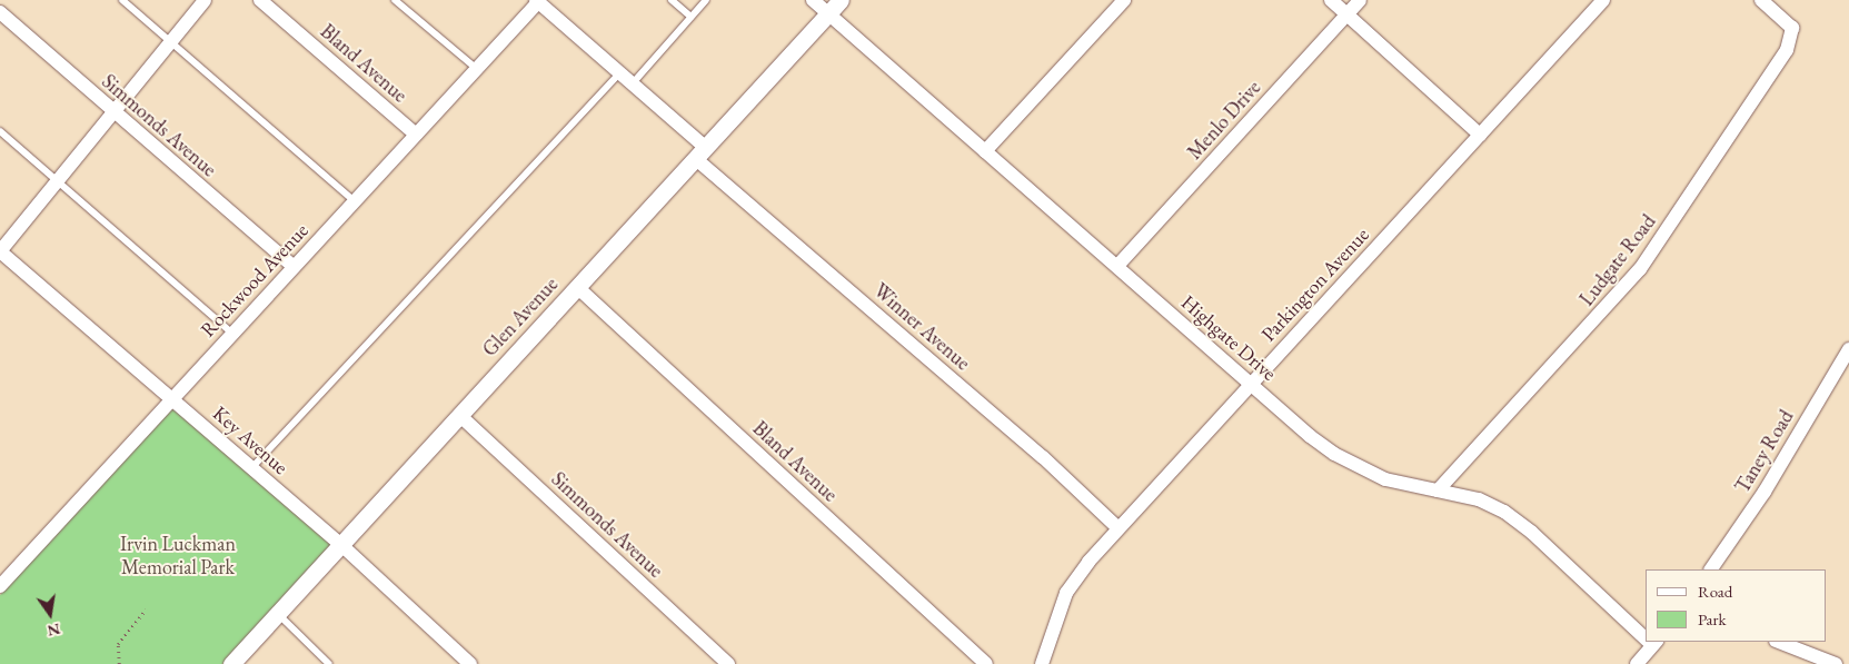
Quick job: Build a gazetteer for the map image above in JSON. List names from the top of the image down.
{
  "streets": {
    "street": [
      "Bland Avenue",
      "Menlo Drive",
      "Simmonds Avenue",
      "Ludgate Road",
      "Rockwood Avenue",
      "Parkington Avenue",
      "Glen Avenue",
      "Winner Avenue",
      "Highgate Drive",
      "Key Avenue",
      "Taney Road"
    ]
  },
  "crossings": [
    ["Bland Avenue", "Rockwood Avenue"],
    ["Bland Avenue", "Glen Avenue"],
    ["Menlo Drive", "Highgate Drive"],
    ["Simmonds Avenue", "Rockwood Avenue"],
    ["Simmonds Avenue", "Glen Avenue"],
    ["Ludgate Road", "Highgate Drive"],
    ["Rockwood Avenue", "Winner Avenue"],
    ["Rockwood Avenue", "Key Avenue"],
    ["Parkington Avenue", "Winner Avenue"],
    ["Parkington Avenue", "Highgate Drive"],
    ["Glen Avenue", "Winner Avenue"],
    ["Glen Avenue", "Highgate Drive"],
    ["Glen Avenue", "Key Avenue"]
  ],
  "parks": ["Irvin Luckman Memorial Park"],
  "legend": ["Road", "Park"],
  "north": "bottom"
}
